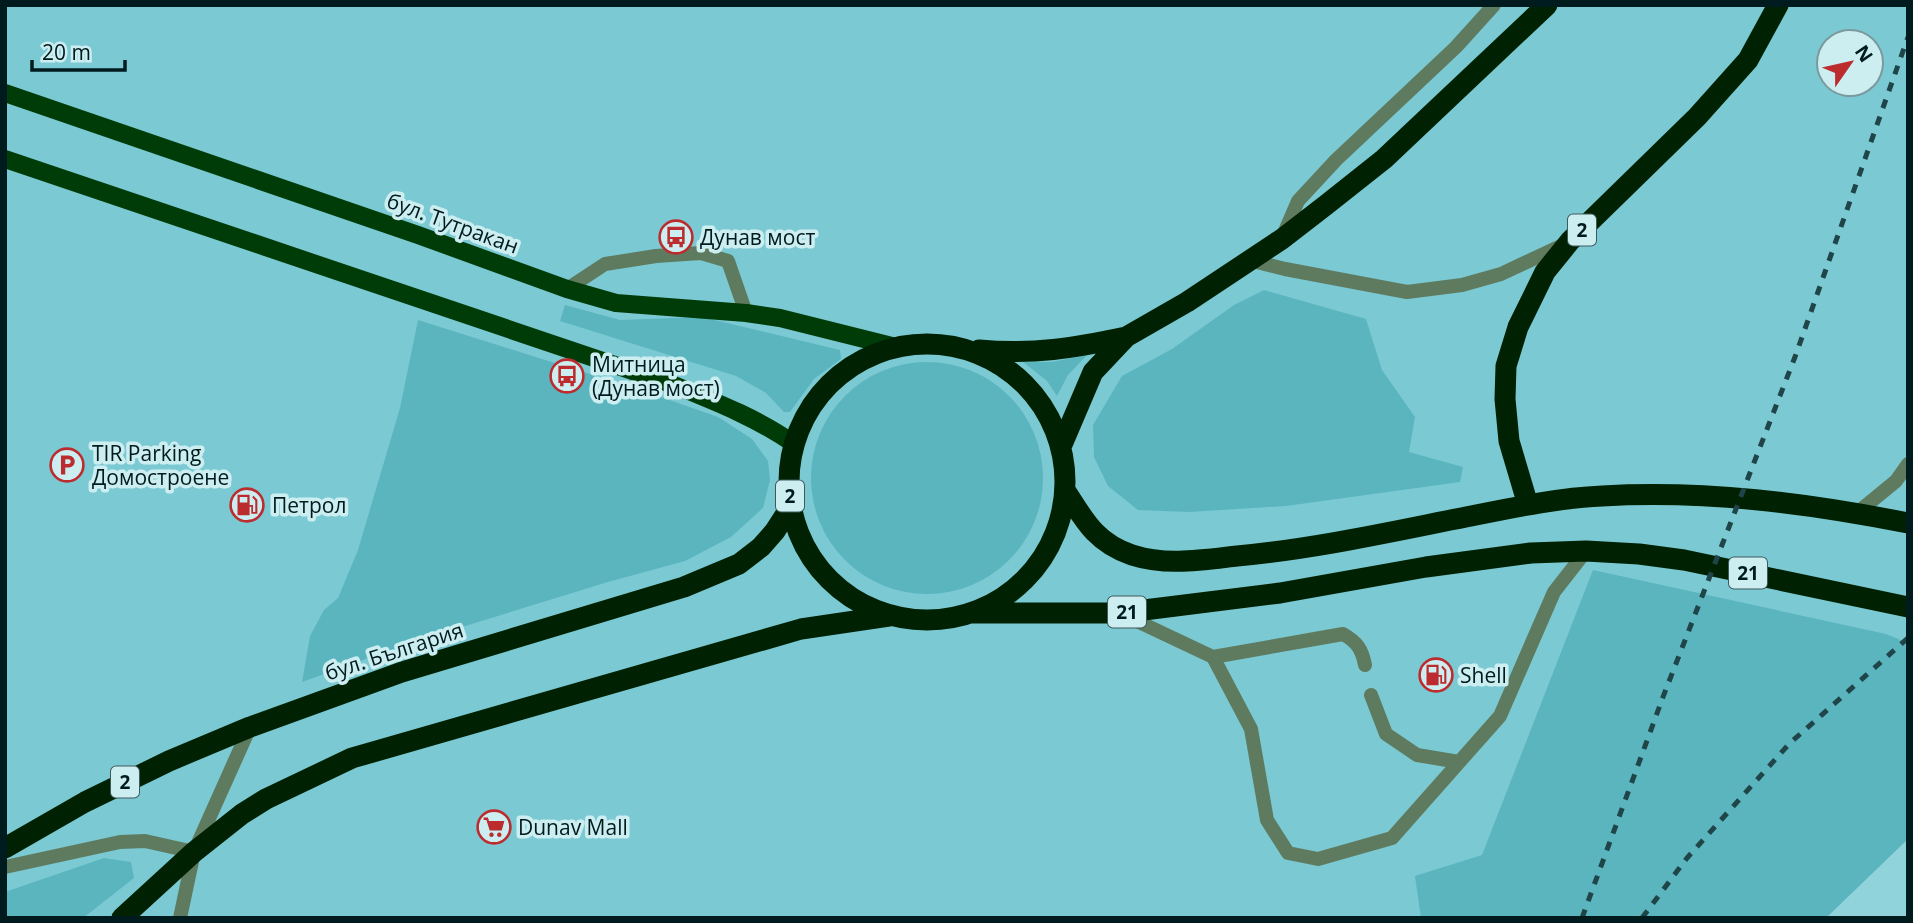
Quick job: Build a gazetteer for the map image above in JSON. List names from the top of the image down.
{
  "streets": {
    "highway": ["2", "21", "бул. България"],
    "main road": ["бул. Тутракан"]
  },
  "crossings": [
    ["бул. Тутракан", "2"],
    ["2", "21"],
    ["2", "бул. България"]
  ],
  "places": {
    "bus stop": ["Дунав мост", "Митница (Дунав мост)"],
    "parking": ["TIR Parking Домостроене"],
    "fuel station": ["Петрол", "Shell"],
    "supermarket": ["Dunav Mall"]
  },
  "scale_bar": "20 m",
  "north": "top right"
}
